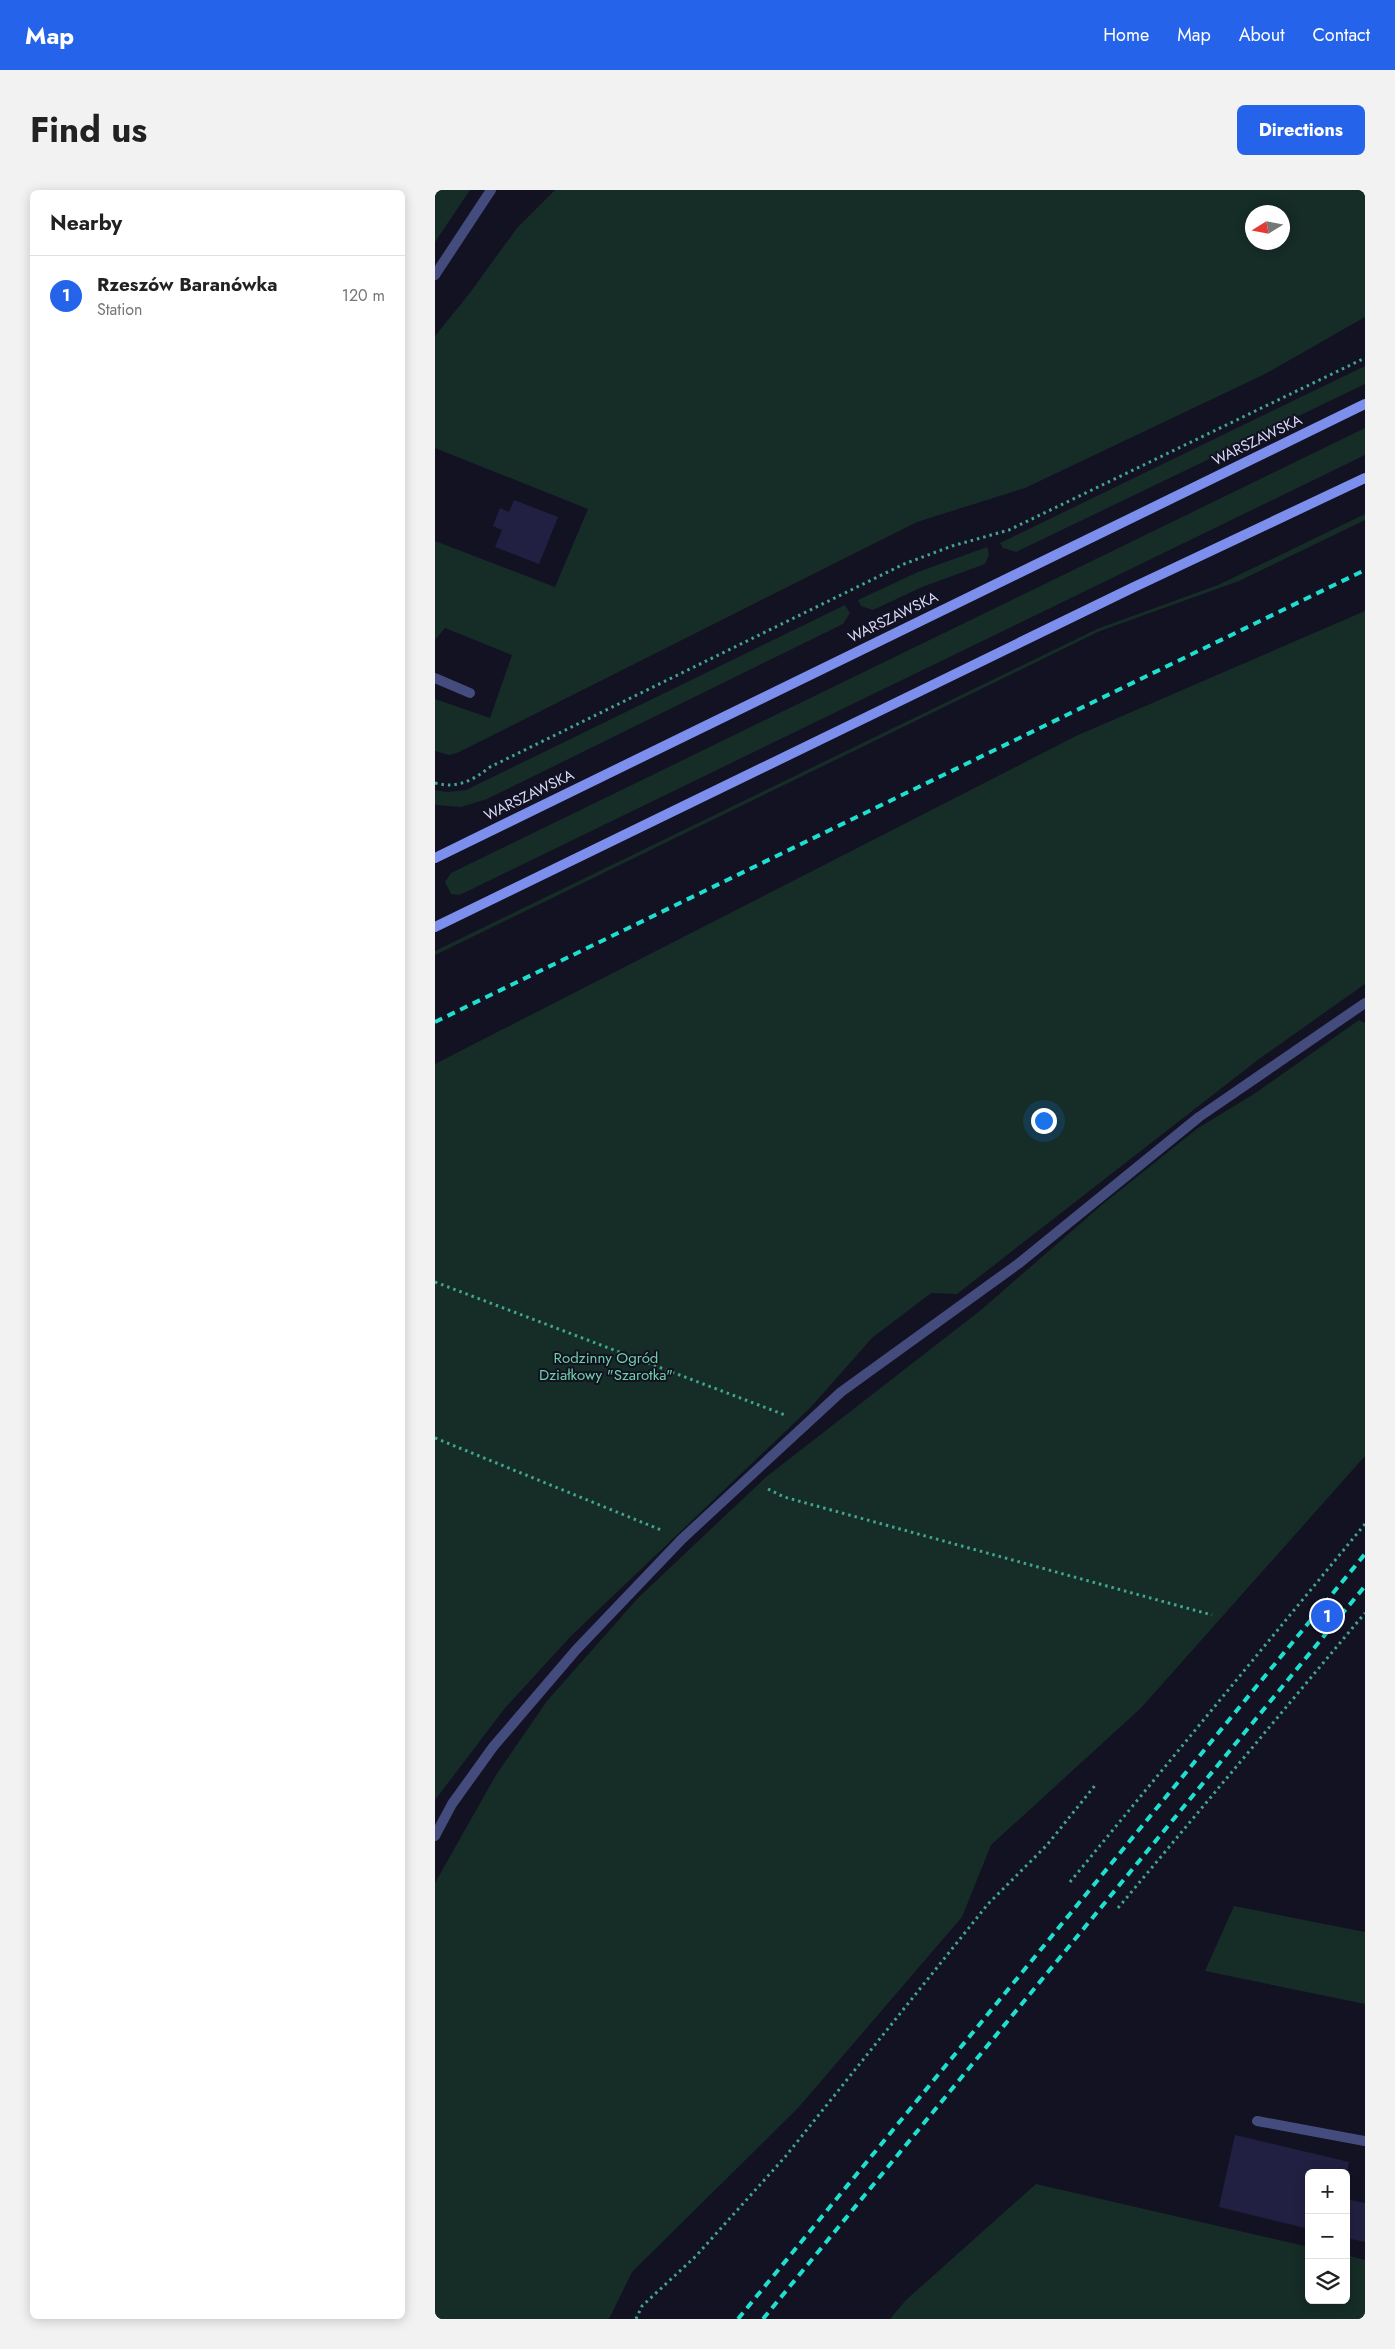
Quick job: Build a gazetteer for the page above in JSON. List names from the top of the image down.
{
  "streets": {
    "main road": ["WARSZAWSKA"]
  },
  "parks": ["Rodzinny Ogród Działkowy \"Szarotka\""],
  "north": "left",
  "page": {
    "header": "Map",
    "nav": [
      "Home",
      "Map",
      "About",
      "Contact"
    ],
    "title": "Find us",
    "buttons": "Directions",
    "heading": "Nearby",
    "list": [
      {
        "mark": "1",
        "name": "Rzeszów Baranówka",
        "note": "Station",
        "value": "120 m"
      }
    ],
    "pins": "1",
    "map_buttons": ["+", "−"]
  }
}
